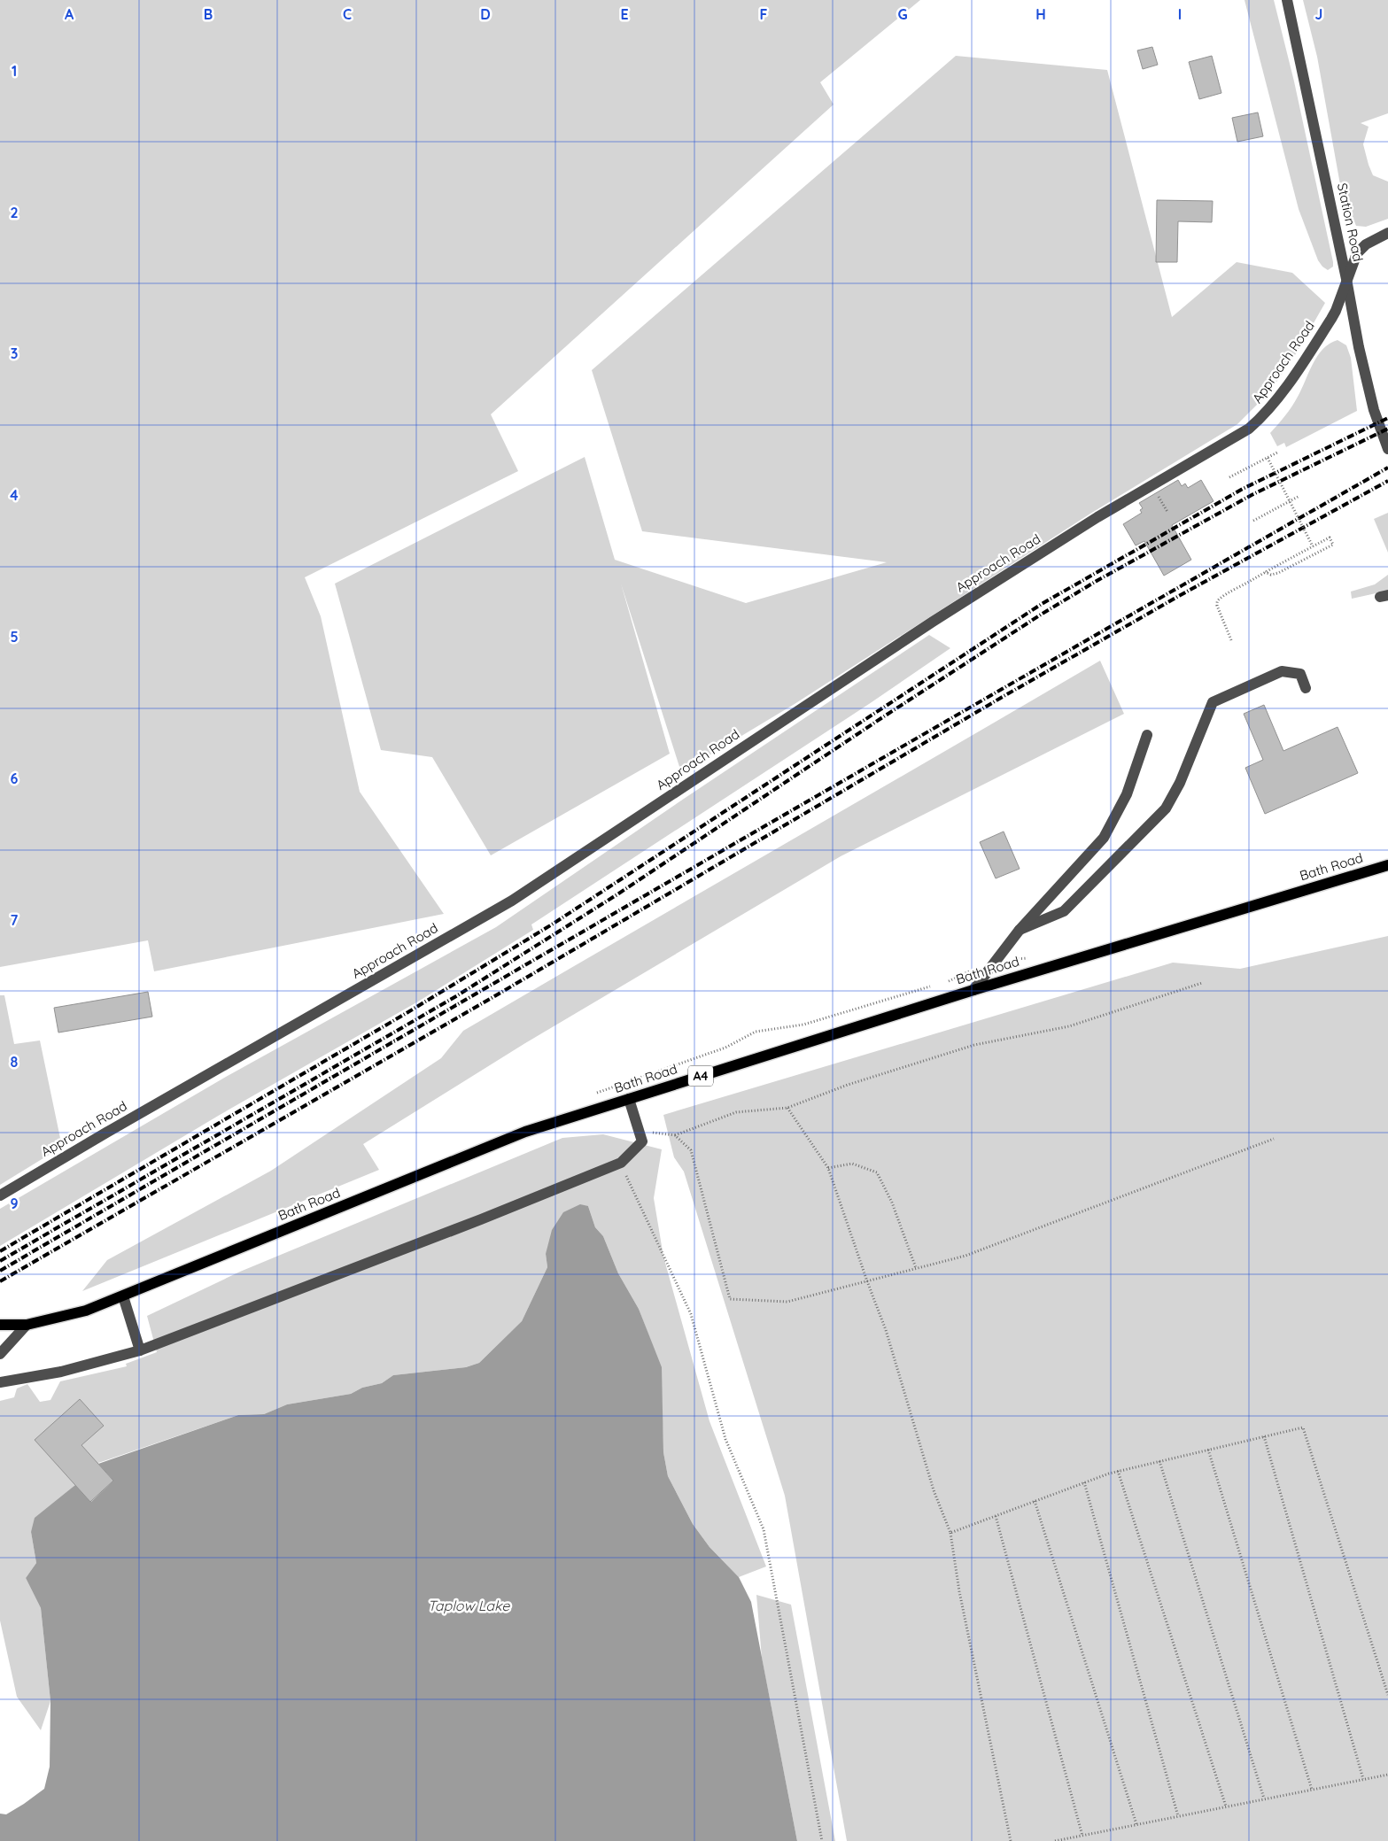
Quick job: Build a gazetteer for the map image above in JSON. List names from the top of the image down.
{
  "streets": {
    "main road": ["Bath Road", "A4"],
    "street": ["Station Road", "Approach Road"]
  },
  "crossings": [
    ["Station Road", "Approach Road"]
  ],
  "water": ["Taplow Lake"],
  "grid": {
    "columns": [
      "A",
      "B",
      "C",
      "D",
      "E",
      "F",
      "G",
      "H",
      "I",
      "J"
    ],
    "rows": [
      "1",
      "2",
      "3",
      "4",
      "5",
      "6",
      "7",
      "8",
      "9"
    ]
  }
}
